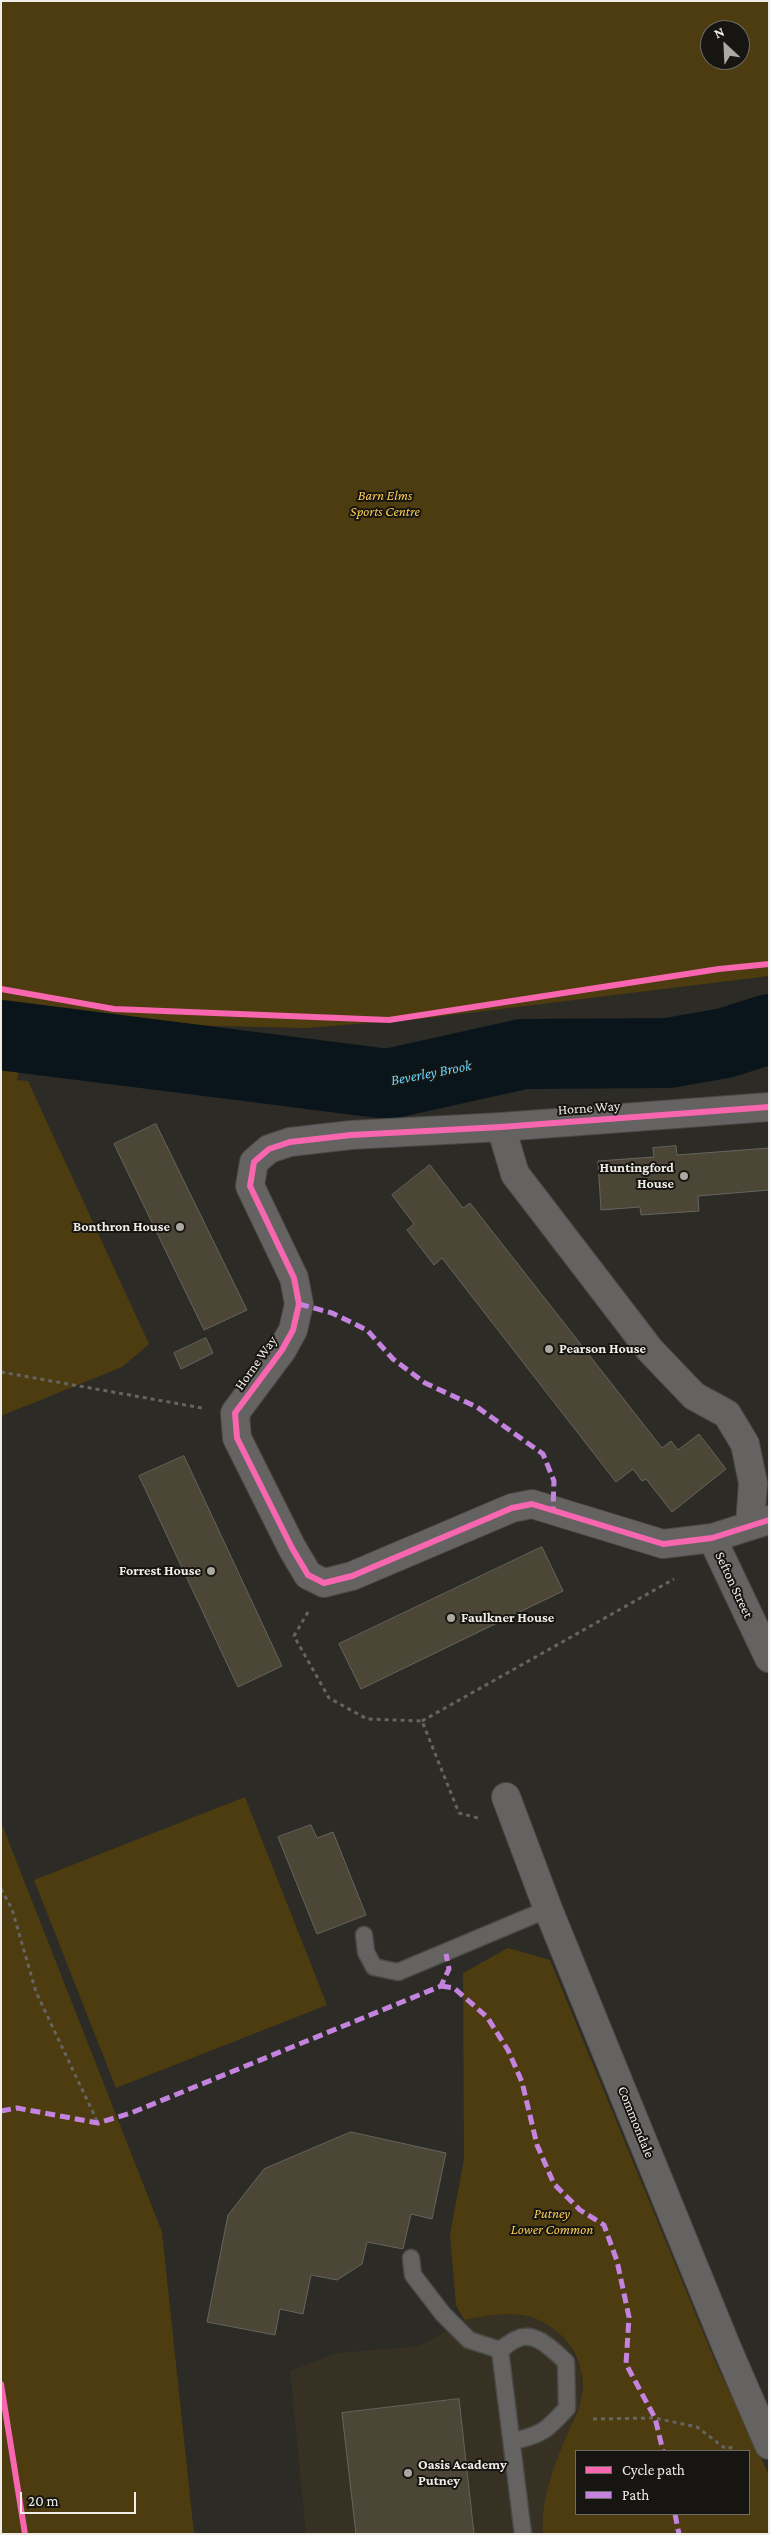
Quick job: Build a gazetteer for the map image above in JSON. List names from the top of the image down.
{
  "streets": {
    "street": ["Horne Way", "Sefton Street", "Commondale"]
  },
  "water": ["Beverley Brook"],
  "parks": ["Barn Elms Sports Centre", "Putney Lower Common"],
  "places": [
    "Huntingford House",
    "Bonthron House",
    "Pearson House",
    "Forrest House",
    "Faulkner House",
    "Oasis Academy Putney"
  ],
  "legend": ["Cycle path", "Path"],
  "scale_bar": "20 m",
  "north": "top left"
}
